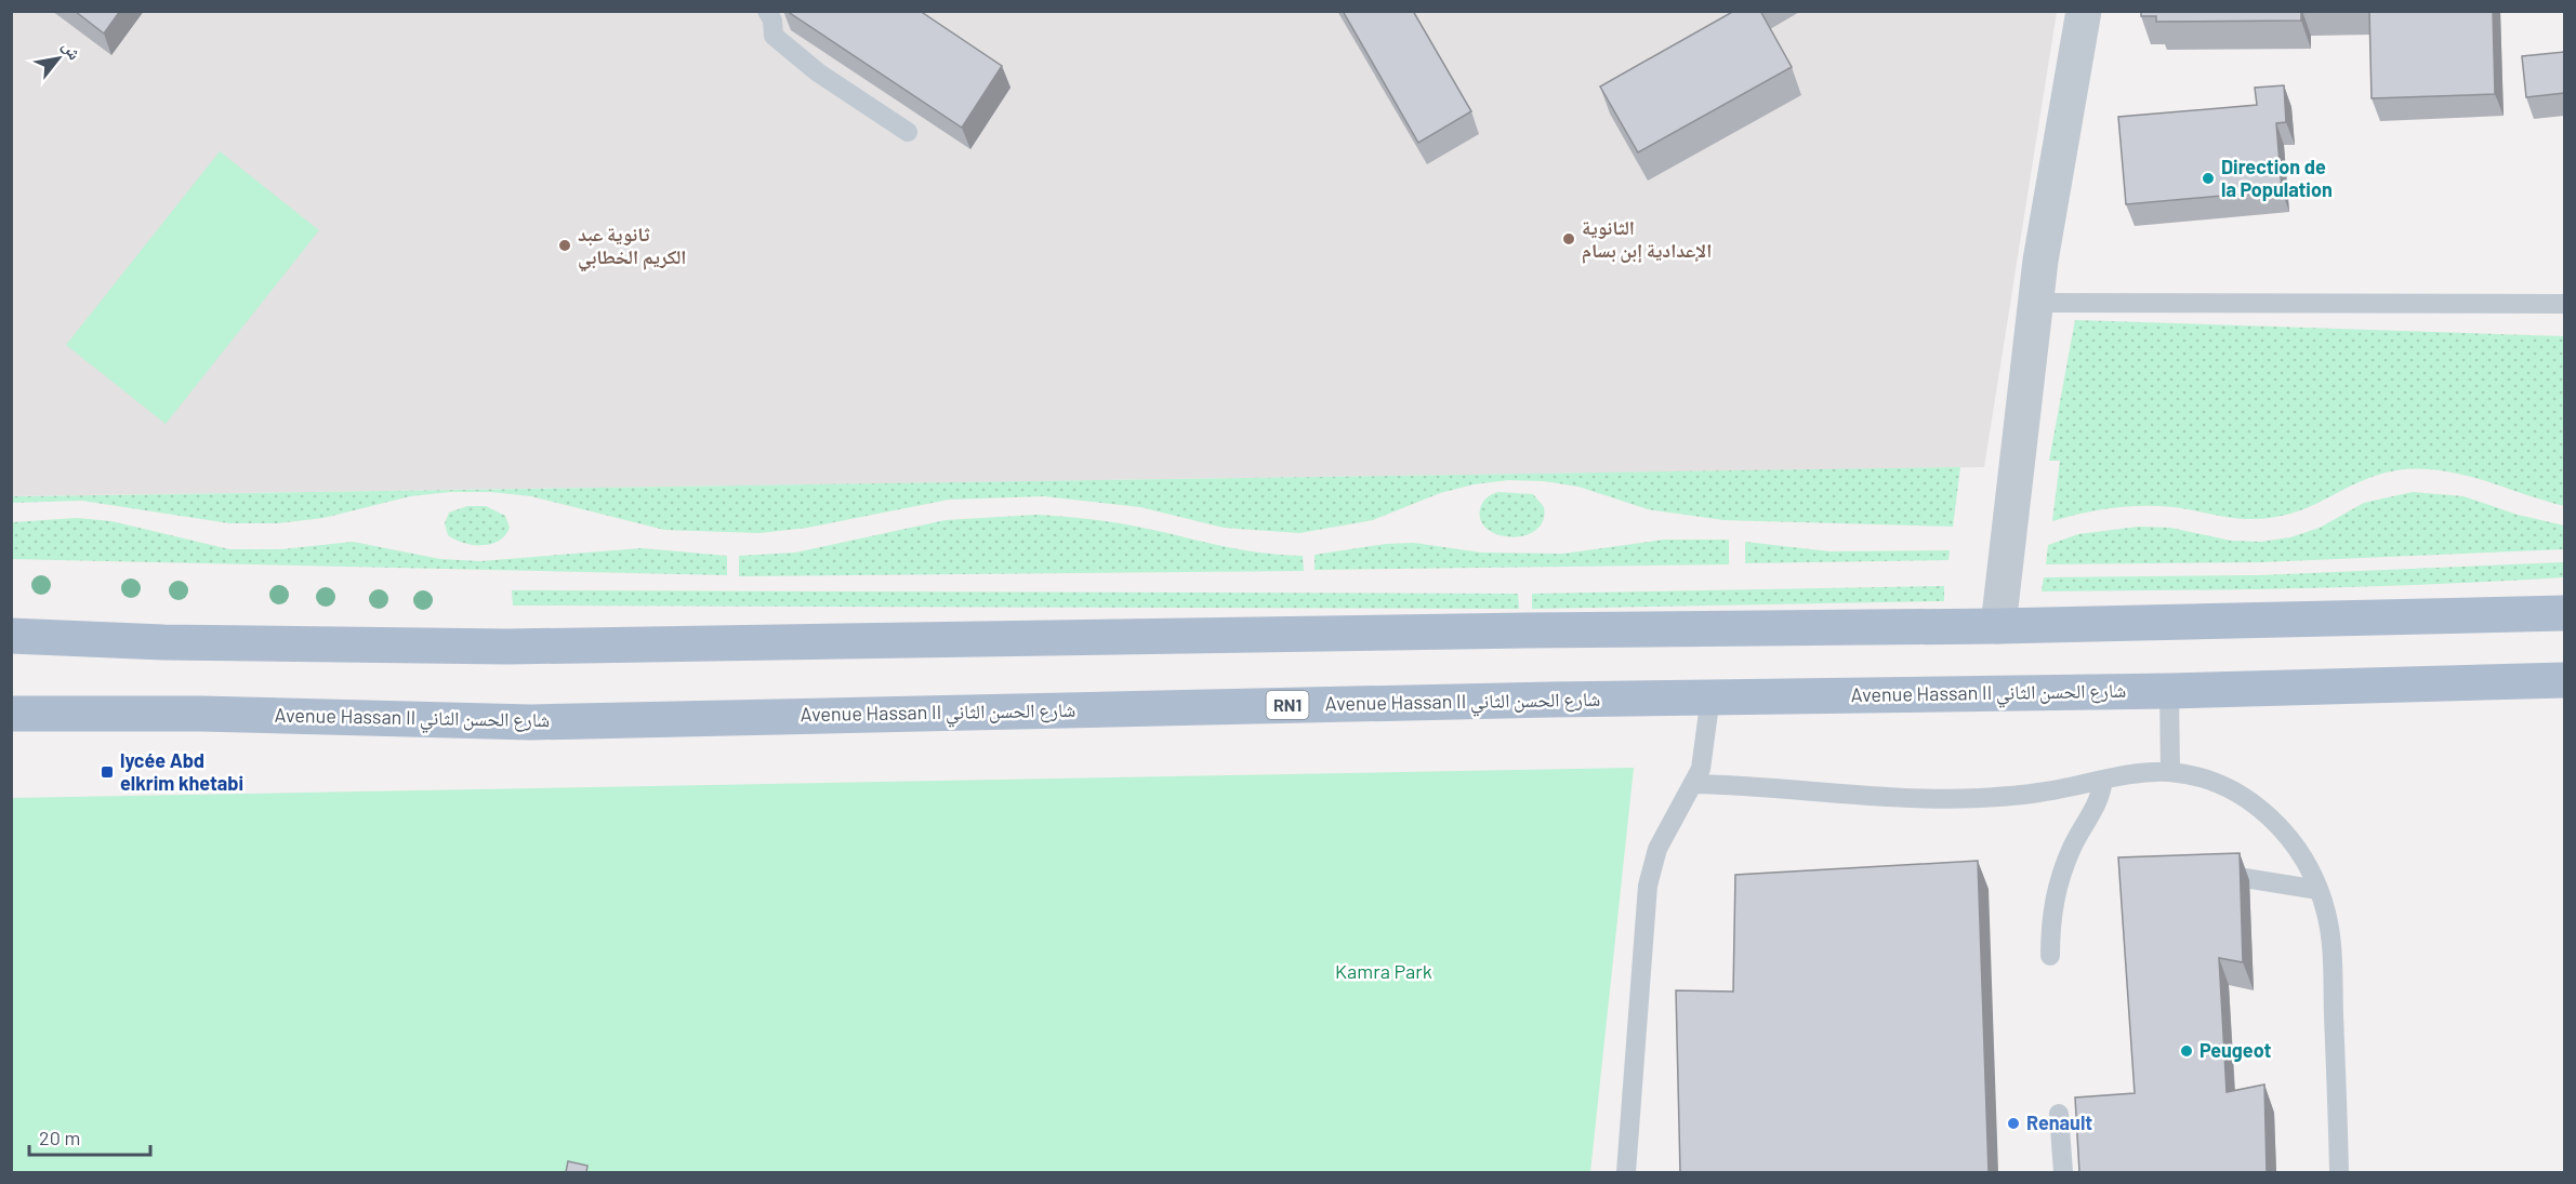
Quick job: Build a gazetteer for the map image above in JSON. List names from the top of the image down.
{
  "streets": {
    "main road": ["Avenue Hassan II شارع الحسن الثاني", "RN1"]
  },
  "parks": ["Kamra Park"],
  "places": {
    "other": [
      "Direction de la Population",
      "الثانوية الإعدادية إبن بسام",
      "ثانوية عبد الكريم الخطابي",
      "Peugeot",
      "Renault"
    ],
    "transit": ["lycée Abd elkrim khetabi"]
  },
  "scale_bar": "20 m",
  "north": "top right"
}
